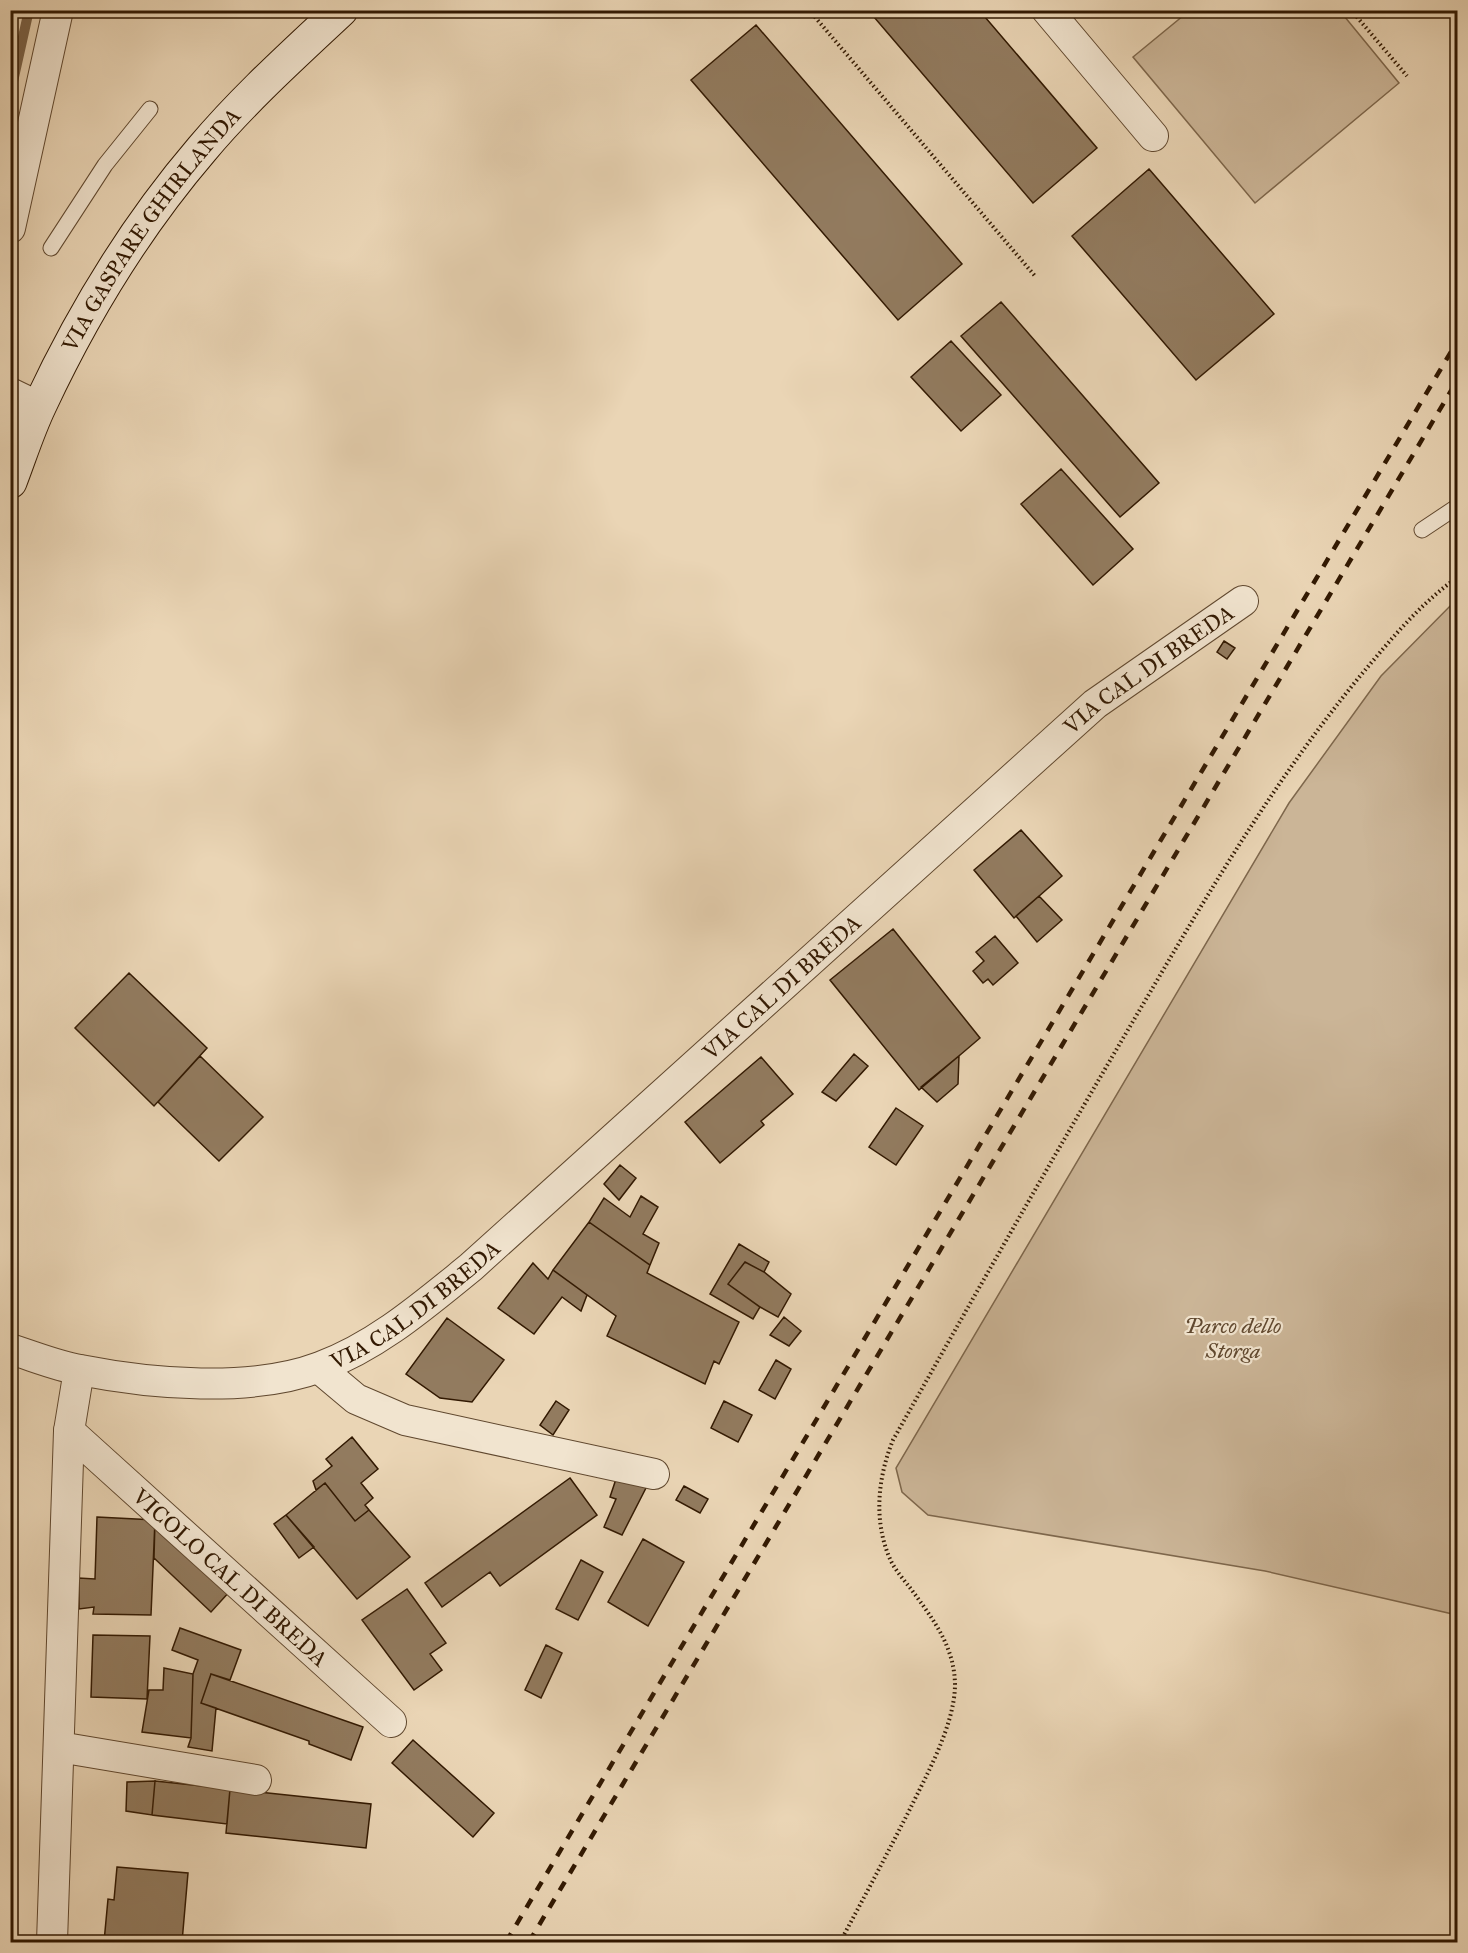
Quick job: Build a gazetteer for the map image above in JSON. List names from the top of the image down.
{
  "streets": {
    "street": ["VIA GASPARE GHIRLANDA", "VIA CAL DI BREDA", "VICOLO CAL DI BREDA"]
  },
  "parks": ["Parco dello Storga"]
}
